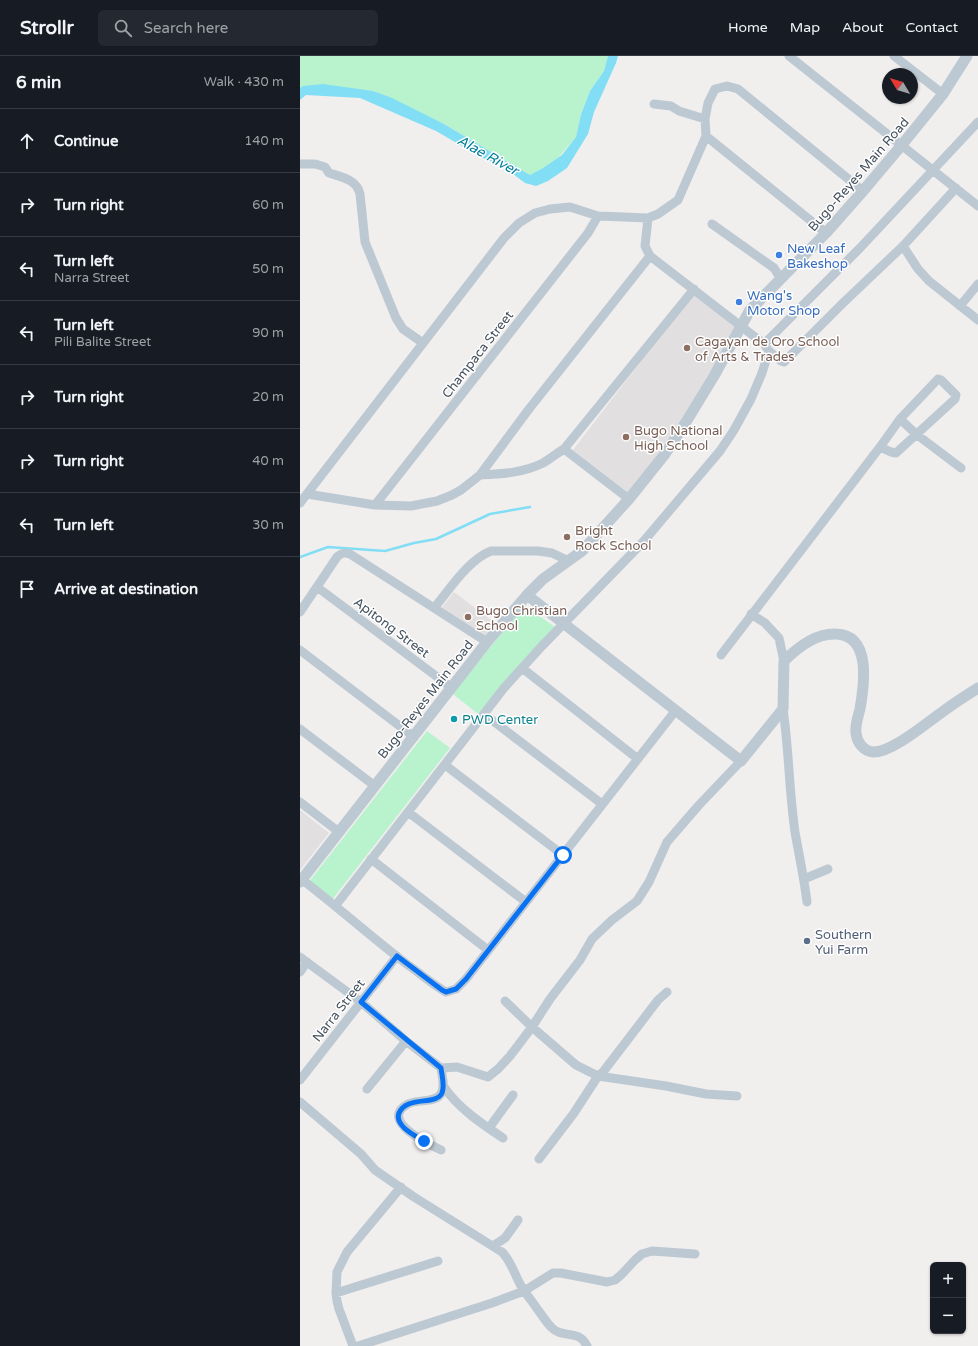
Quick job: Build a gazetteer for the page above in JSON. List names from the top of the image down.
{
  "streets": {
    "street": [
      "Bugo-Reyes Main Road",
      "Champaca Street",
      "Apitong Street",
      "Narra Street"
    ]
  },
  "crossings": [
    ["Bugo-Reyes Main Road", "Apitong Street"]
  ],
  "water": ["Alae River"],
  "places": [
    "New Leaf Bakeshop",
    "Wang's Motor Shop",
    "Cagayan de Oro School of Arts & Trades",
    "Bugo National High School",
    "Bright Rock School",
    "Bugo Christian School",
    "PWD Center",
    "Southern Yui Farm"
  ],
  "north": "top left",
  "page": {
    "header": "Strollr",
    "search": "Search here",
    "nav": [
      "Home",
      "Map",
      "About",
      "Contact"
    ],
    "heading": ["6 min", "Walk · 430 m"],
    "list": [
      ["Continue", "140 m"],
      ["Turn right", "60 m"],
      ["Turn left", "Narra Street", "50 m"],
      ["Turn left", "Pili Balite Street", "90 m"],
      ["Turn right", "20 m"],
      ["Turn right", "40 m"],
      ["Turn left", "30 m"],
      "Arrive at destination"
    ],
    "map_buttons": ["+", "−"]
  }
}
